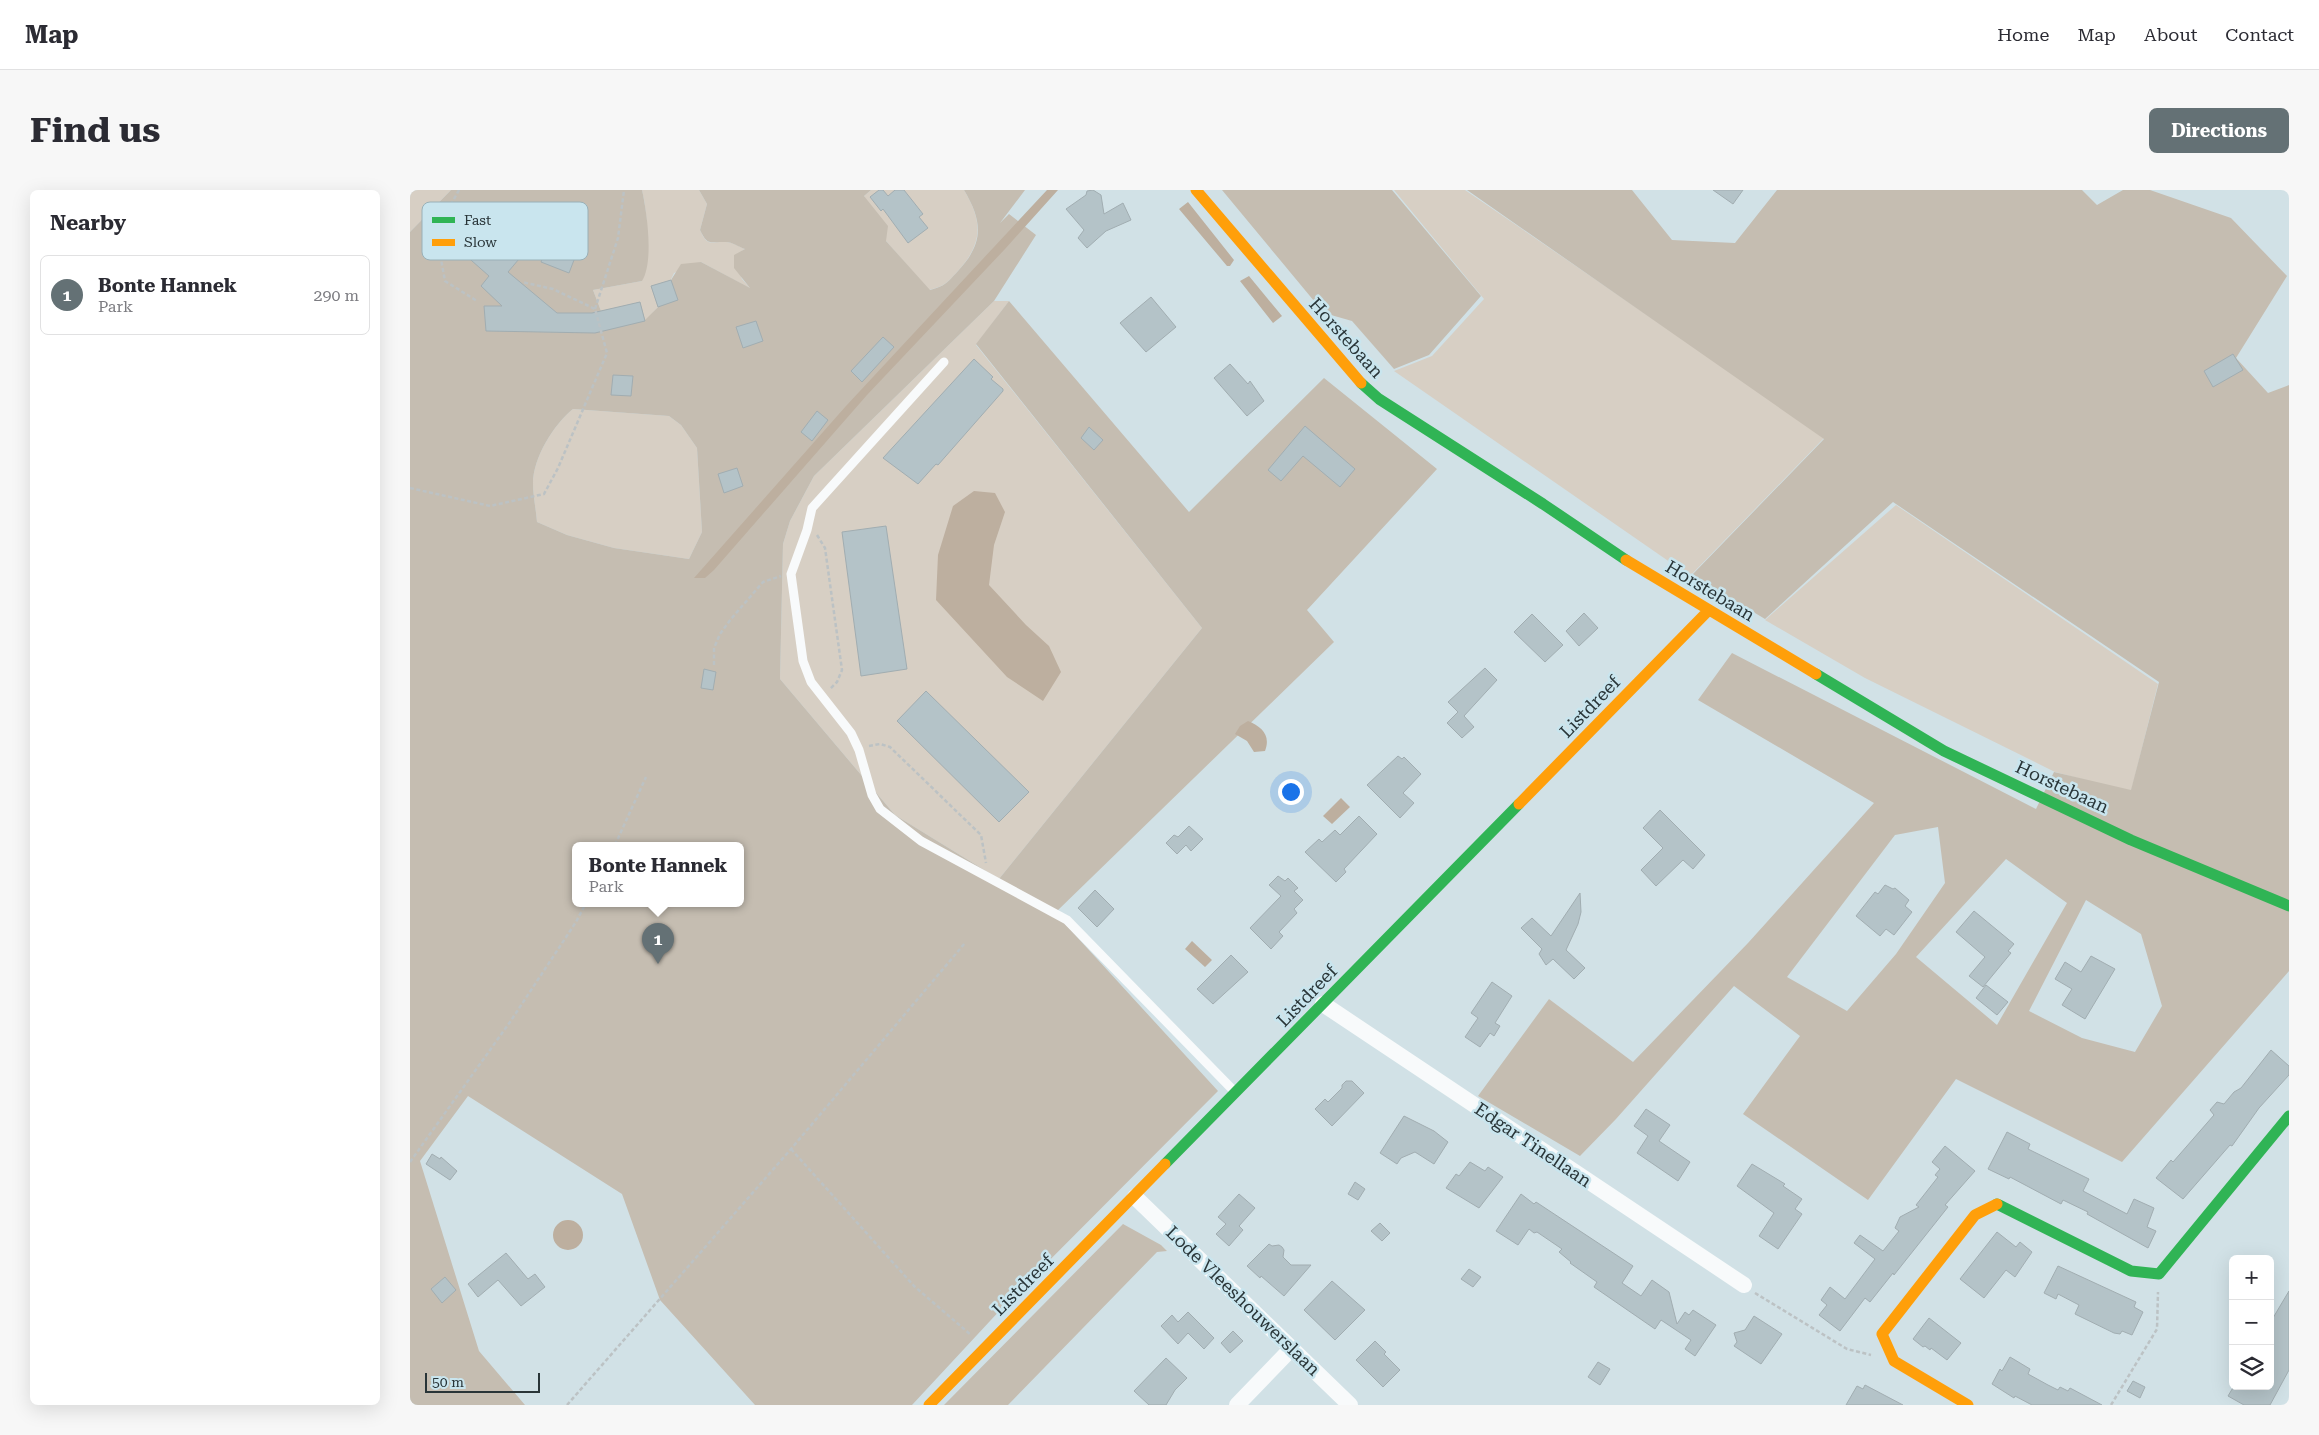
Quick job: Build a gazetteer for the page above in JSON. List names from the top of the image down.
{
  "streets": {
    "street": [
      "Horstebaan",
      "Listdreef",
      "Edgar Tinellaan",
      "Lode Vleeshouwerslaan"
    ]
  },
  "crossings": [
    ["Horstebaan", "Listdreef"],
    ["Listdreef", "Edgar Tinellaan"],
    ["Listdreef", "Lode Vleeshouwerslaan"]
  ],
  "legend": ["Fast", "Slow"],
  "scale_bar": "50 m",
  "page": {
    "header": "Map",
    "nav": [
      "Home",
      "Map",
      "About",
      "Contact"
    ],
    "buttons": "Directions",
    "title": "Find us",
    "heading": "Nearby",
    "list": [
      {
        "mark": "1",
        "name": "Bonte Hannek",
        "note": "Park",
        "value": "290 m"
      }
    ],
    "popup": ["Bonte Hannek", "Park"],
    "pins": "1",
    "map_buttons": ["+", "−"],
    "scale": "50 m"
  }
}
